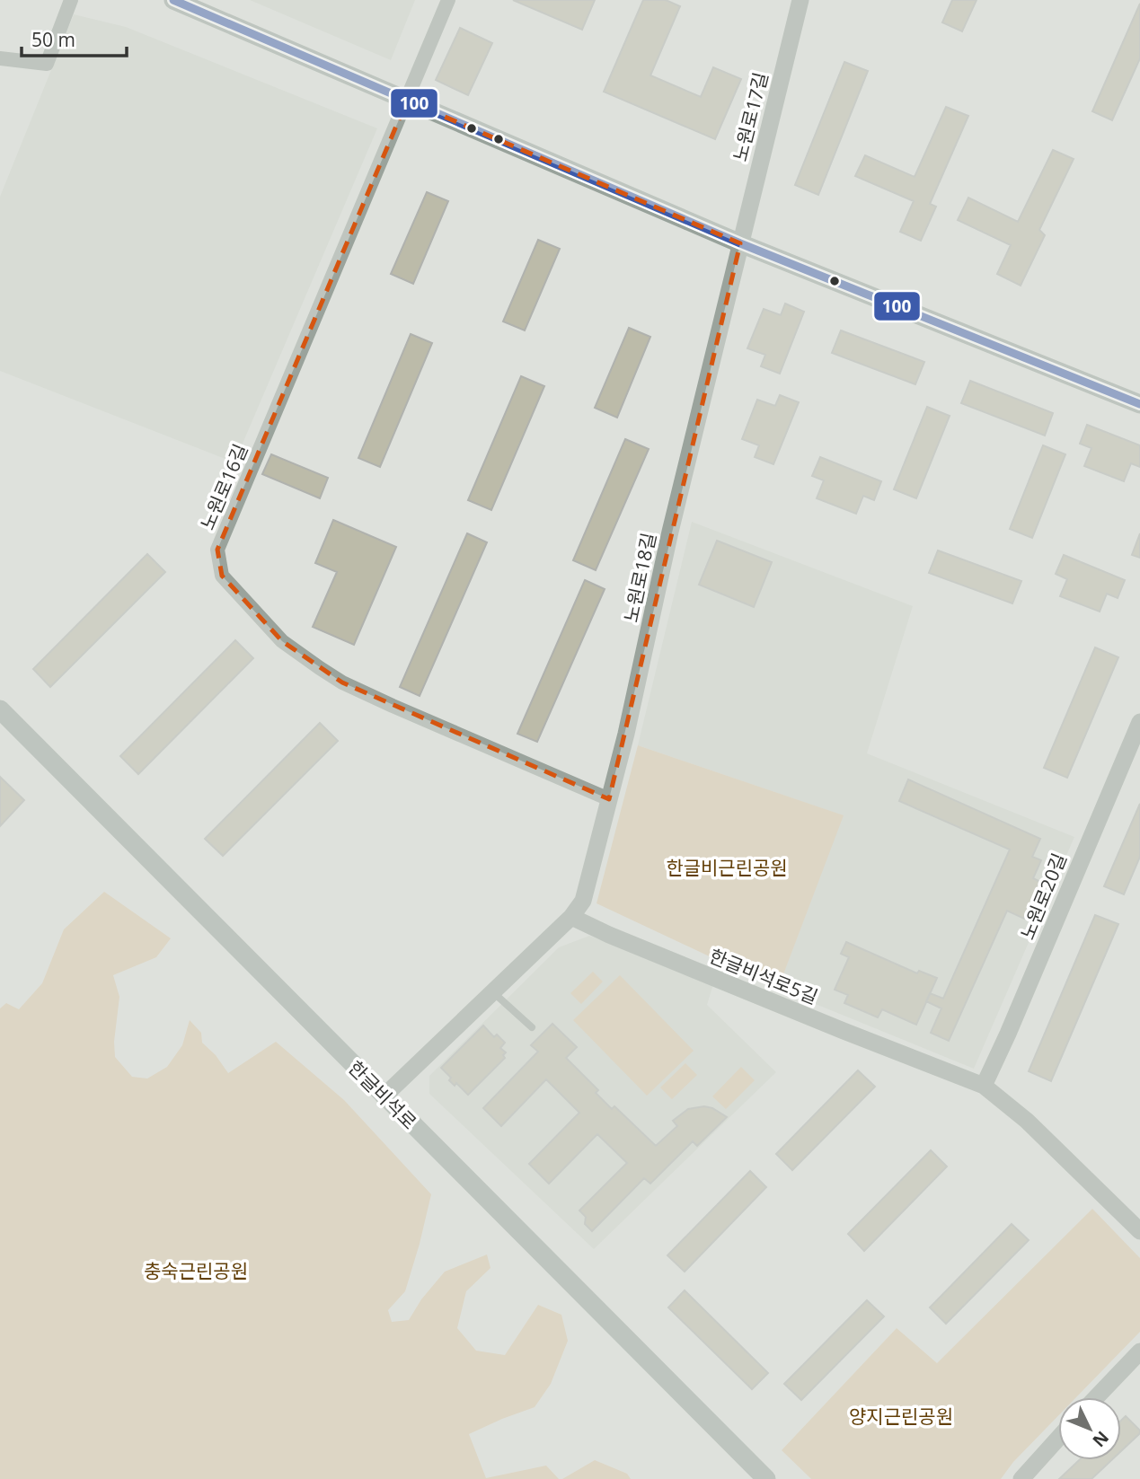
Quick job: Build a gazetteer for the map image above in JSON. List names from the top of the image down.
{
  "streets": {
    "main road": ["한글비석로"],
    "street": [
      "노원로17길",
      "노원로16길",
      "노원로18길",
      "노원로20길",
      "한글비석로5길"
    ]
  },
  "crossings": [
    ["노원로17길", "노원로18길"],
    ["노원로16길", "노원로18길"],
    ["노원로18길", "한글비석로5길"],
    ["노원로20길", "한글비석로5길"]
  ],
  "parks": ["한글비근린공원", "충숙근린공원", "양지근린공원"],
  "lines": ["transit line 100"],
  "scale_bar": "50 m",
  "north": "bottom right"
}
